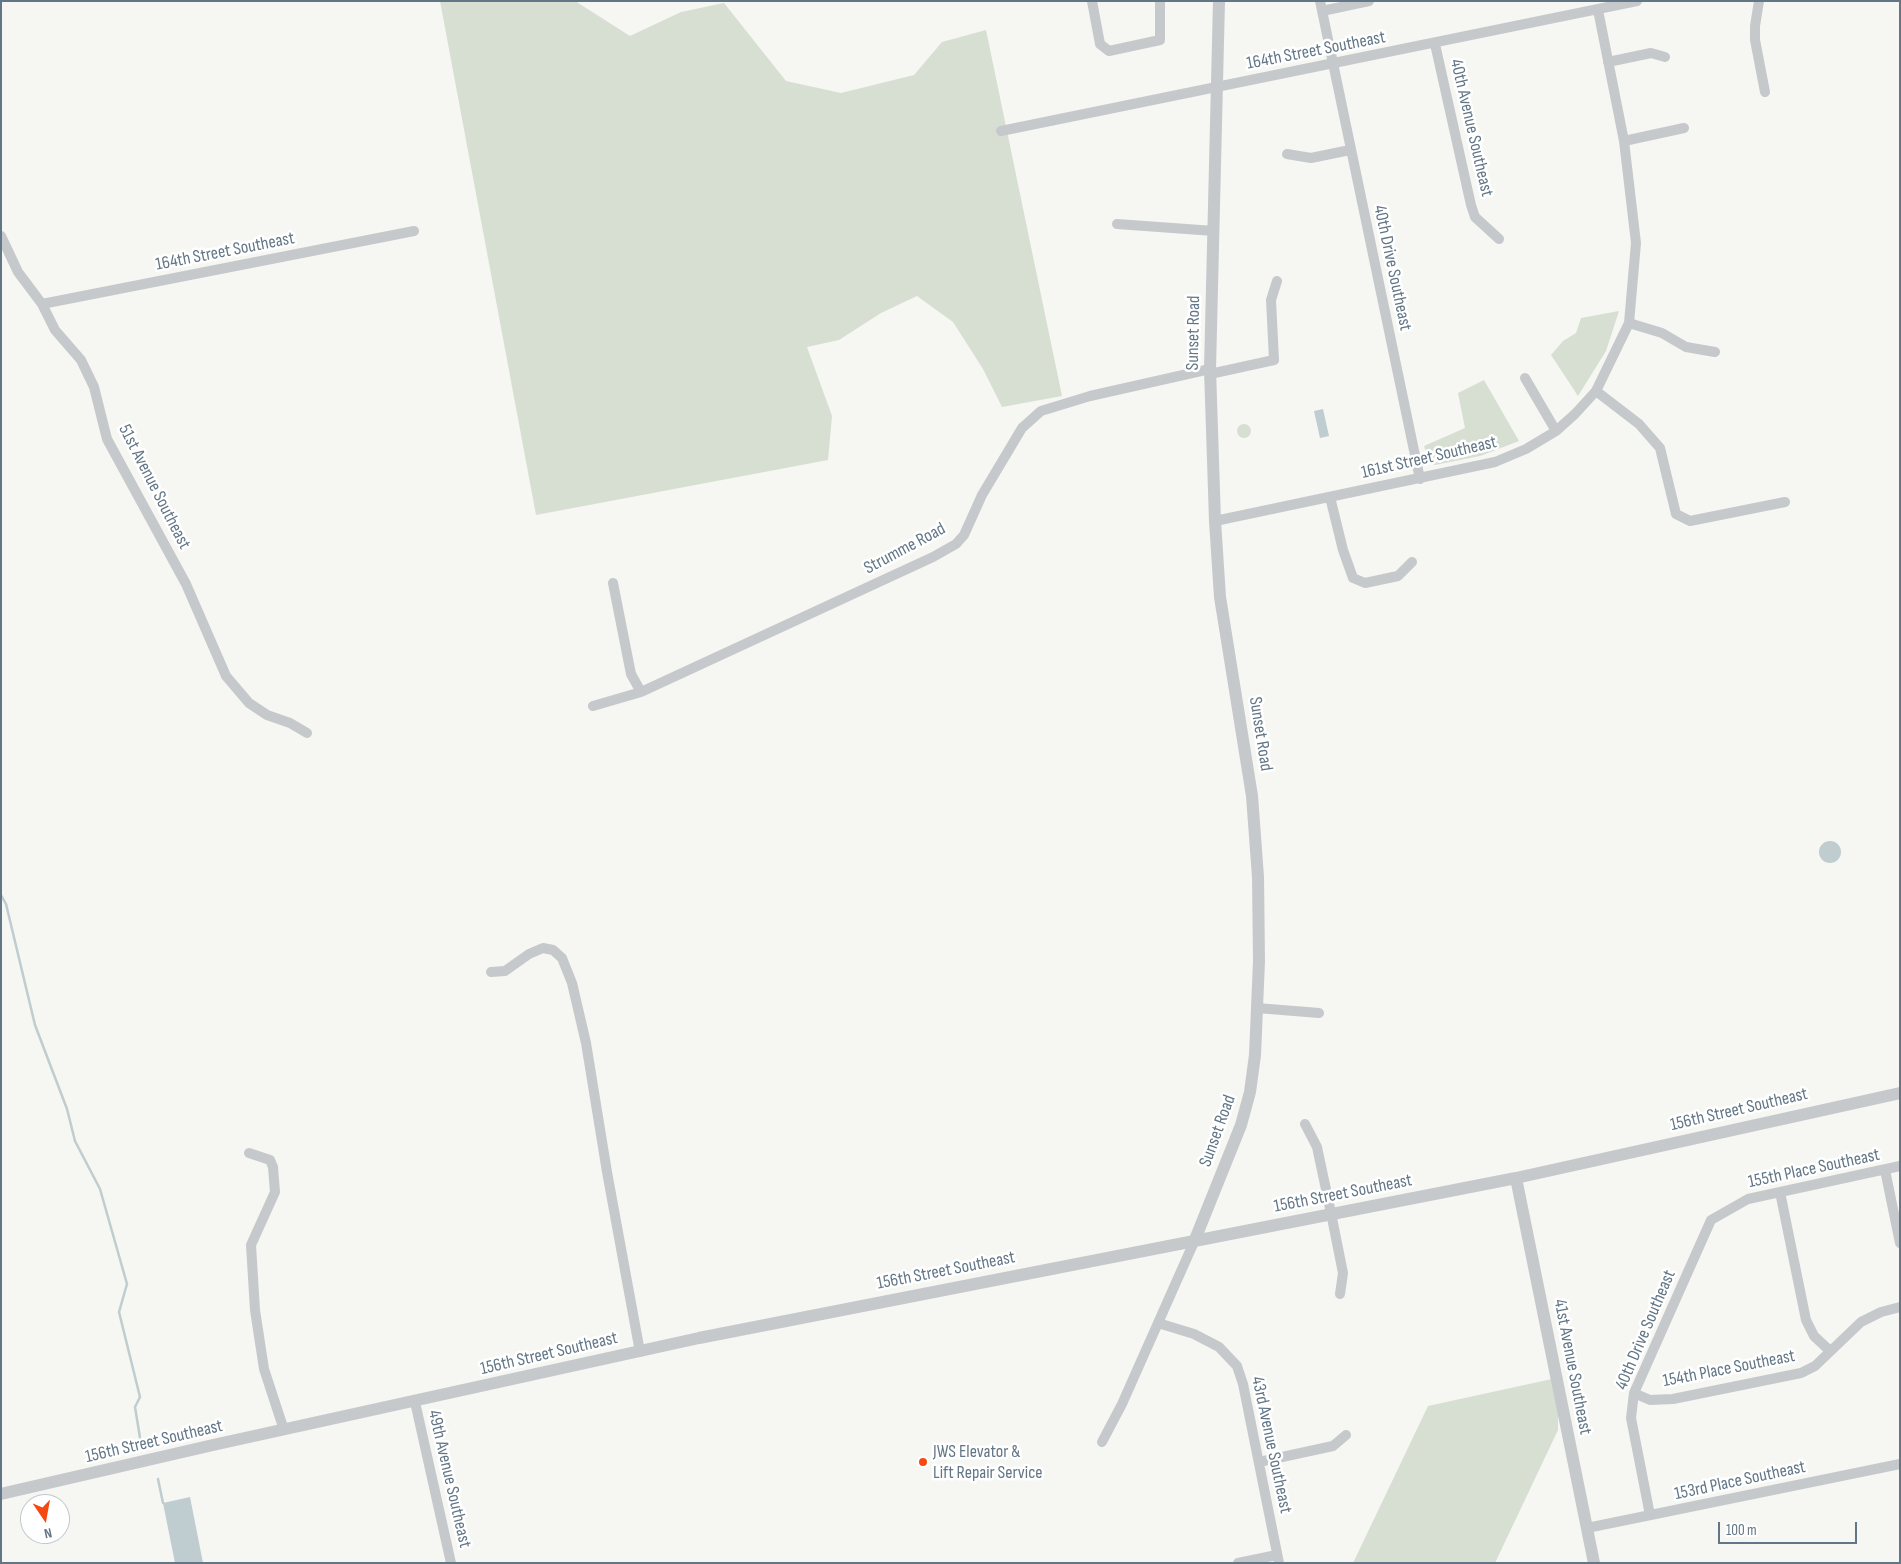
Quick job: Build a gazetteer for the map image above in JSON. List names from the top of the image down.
{
  "streets": {
    "street": [
      "164th Street Southeast",
      "40th Avenue Southeast",
      "40th Drive Southeast",
      "Sunset Road",
      "161st Street Southeast",
      "51st Avenue Southeast",
      "Strumme Road",
      "156th Street Southeast",
      "155th Place Southeast",
      "41st Avenue Southeast",
      "154th Place Southeast",
      "43rd Avenue Southeast",
      "49th Avenue Southeast",
      "153rd Place Southeast"
    ]
  },
  "crossings": [
    ["164th Street Southeast", "40th Avenue Southeast"],
    ["164th Street Southeast", "40th Drive Southeast"],
    ["164th Street Southeast", "Sunset Road"],
    ["164th Street Southeast", "161st Street Southeast"],
    ["164th Street Southeast", "51st Avenue Southeast"],
    ["40th Drive Southeast", "161st Street Southeast"],
    ["40th Drive Southeast", "155th Place Southeast"],
    ["40th Drive Southeast", "154th Place Southeast"],
    ["40th Drive Southeast", "153rd Place Southeast"],
    ["Sunset Road", "161st Street Southeast"],
    ["Sunset Road", "Strumme Road"],
    ["Sunset Road", "156th Street Southeast"],
    ["Sunset Road", "43rd Avenue Southeast"],
    ["156th Street Southeast", "41st Avenue Southeast"],
    ["156th Street Southeast", "49th Avenue Southeast"],
    ["41st Avenue Southeast", "153rd Place Southeast"]
  ],
  "places": ["JWS Elevator & Lift Repair Service"],
  "scale_bar": "100 m",
  "north": "bottom"
}
